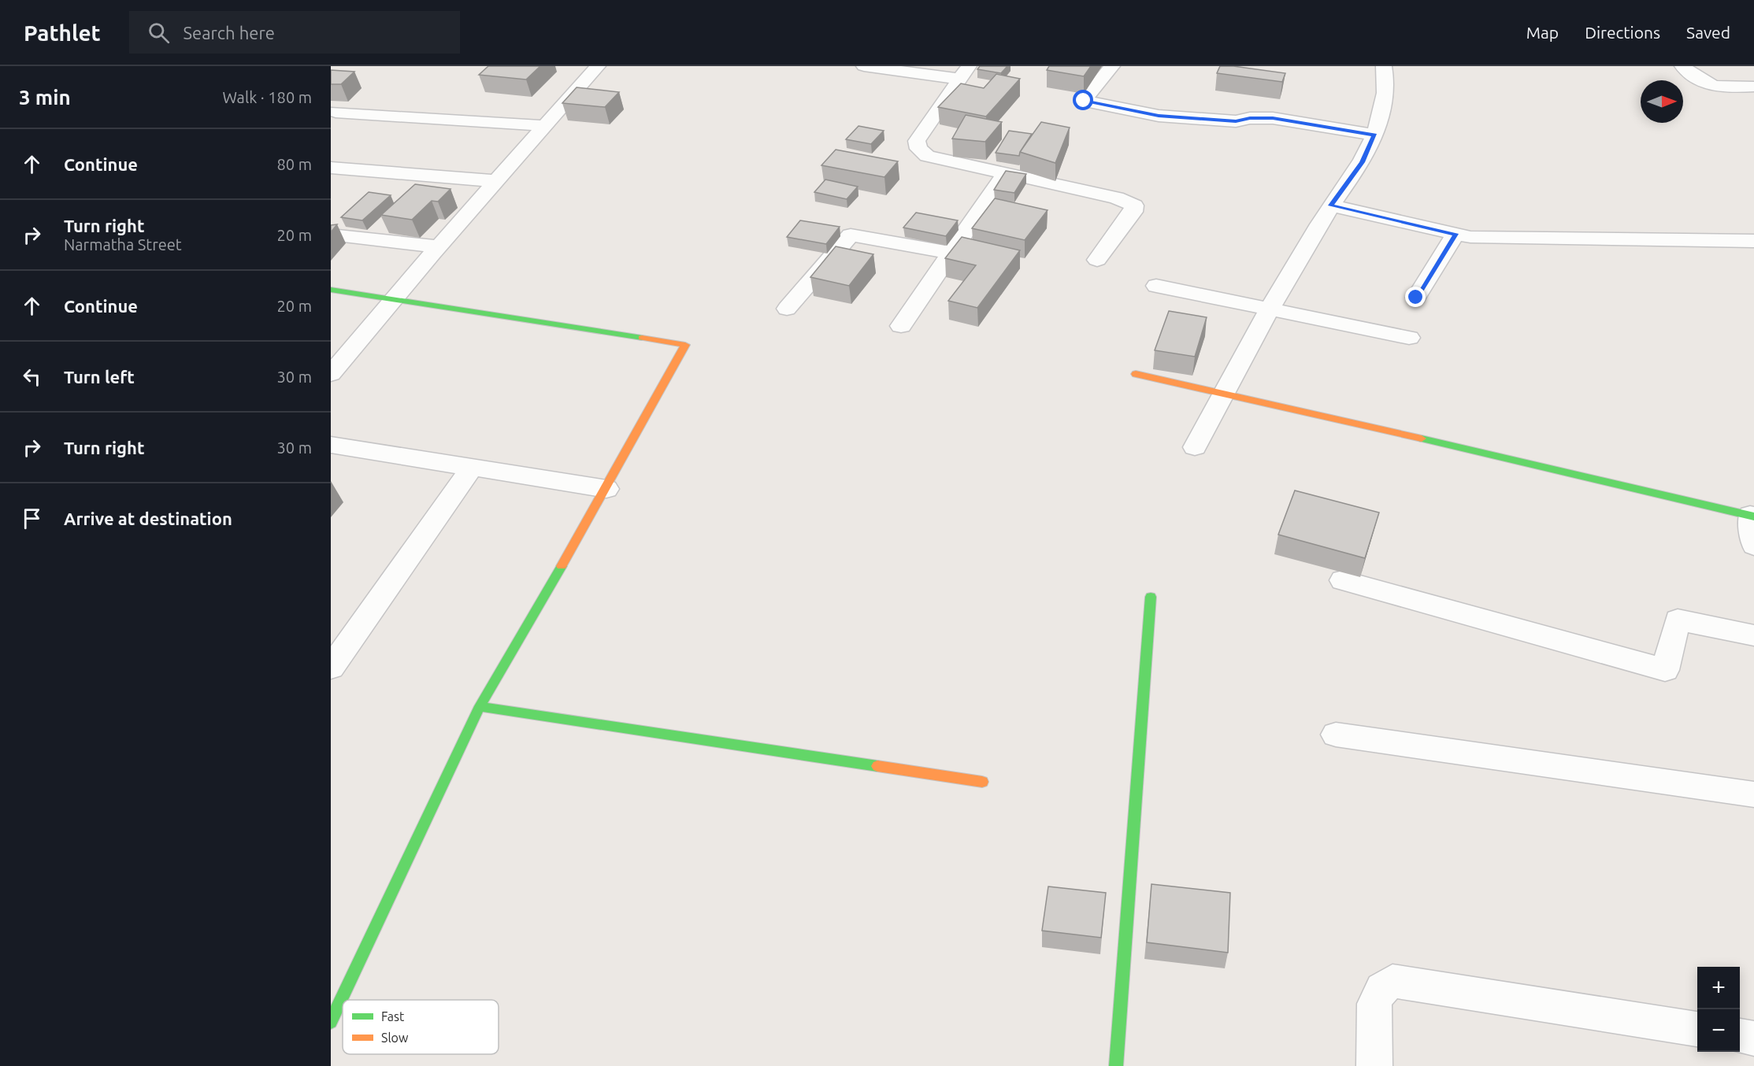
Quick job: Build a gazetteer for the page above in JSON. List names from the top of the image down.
{
  "legend": ["Fast", "Slow"],
  "north": "right",
  "page": {
    "header": "Pathlet",
    "search": "Search here",
    "nav": ["Map", "Directions", "Saved"],
    "heading": ["3 min", "Walk · 180 m"],
    "list": [
      ["Continue", "80 m"],
      ["Turn right", "Narmatha Street", "20 m"],
      ["Continue", "20 m"],
      ["Turn left", "30 m"],
      ["Turn right", "30 m"],
      "Arrive at destination"
    ],
    "map_buttons": ["+", "−"]
  }
}
